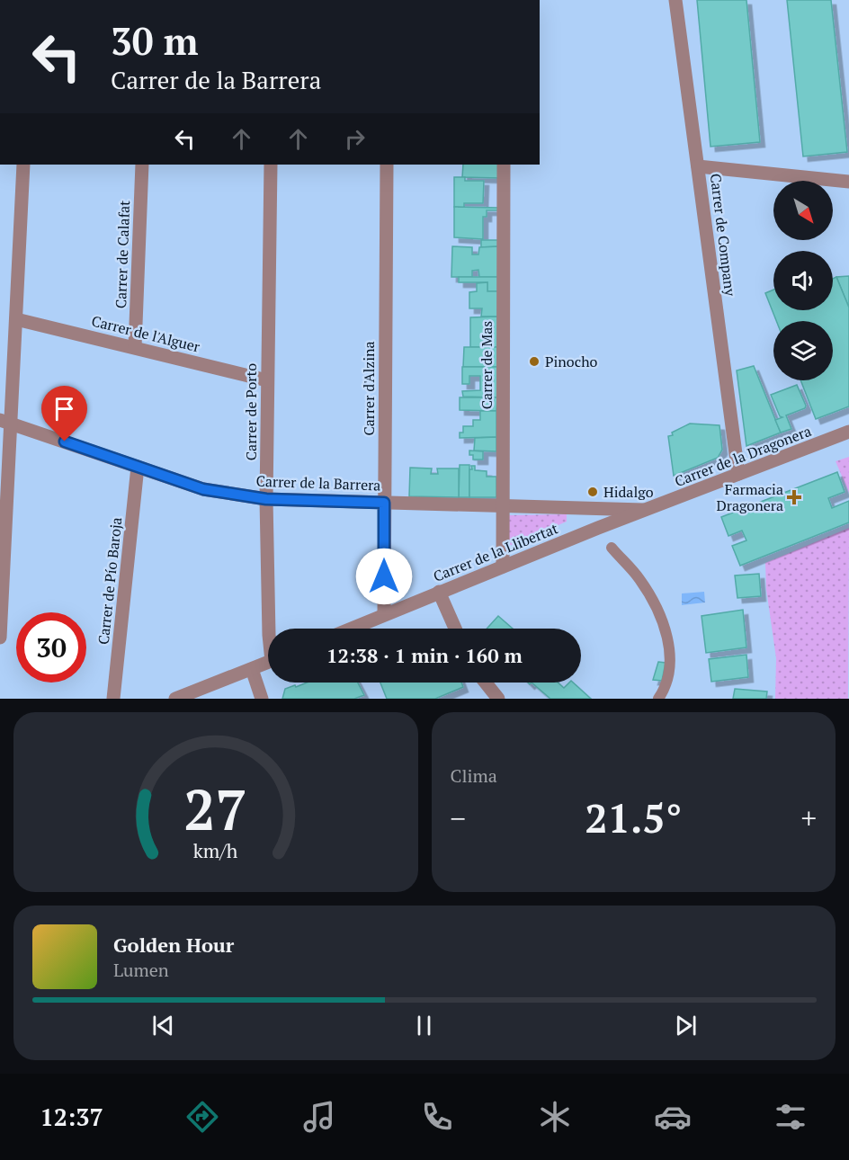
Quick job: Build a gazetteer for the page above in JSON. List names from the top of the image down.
{
  "streets": {
    "street": [
      "Carrer de Company",
      "Carrer de Calafat",
      "Carrer de l'Alguer",
      "Carrer de Mas",
      "Carrer d'Alzina",
      "Carrer de Porto",
      "Carrer de la Dragonera",
      "Carrer de la Barrera",
      "Carrer de la Llibertat",
      "Carrer de Pío Baroja"
    ]
  },
  "crossings": [
    ["Carrer de Company", "Carrer de la Dragonera"],
    ["Carrer de Calafat", "Carrer de l'Alguer"],
    ["Carrer de l'Alguer", "Carrer de Porto"],
    ["Carrer de Mas", "Carrer de la Barrera"],
    ["Carrer de Mas", "Carrer de la Llibertat"],
    ["Carrer d'Alzina", "Carrer de la Barrera"],
    ["Carrer d'Alzina", "Carrer de la Llibertat"],
    ["Carrer de Porto", "Carrer de la Barrera"],
    ["Carrer de la Dragonera", "Carrer de la Barrera"],
    ["Carrer de la Dragonera", "Carrer de la Llibertat"],
    ["Carrer de la Barrera", "Carrer de la Llibertat"],
    ["Carrer de la Barrera", "Carrer de Pío Baroja"]
  ],
  "places": {
    "other": ["Pinocho", "Hidalgo"],
    "health": ["Farmacia Dragonera"]
  },
  "north": "bottom right",
  "page": {
    "turn": ["30 m", "Carrer de la Barrera"],
    "limit": "30",
    "trip": "12:38 · 1 min · 160 m",
    "tile": "Clima",
    "heat": ["−", "21.5°", "+"],
    "song": ["Golden Hour", "Lumen"],
    "tabs": "12:37",
    "gauge": ["27", "km/h"]
  }
}
